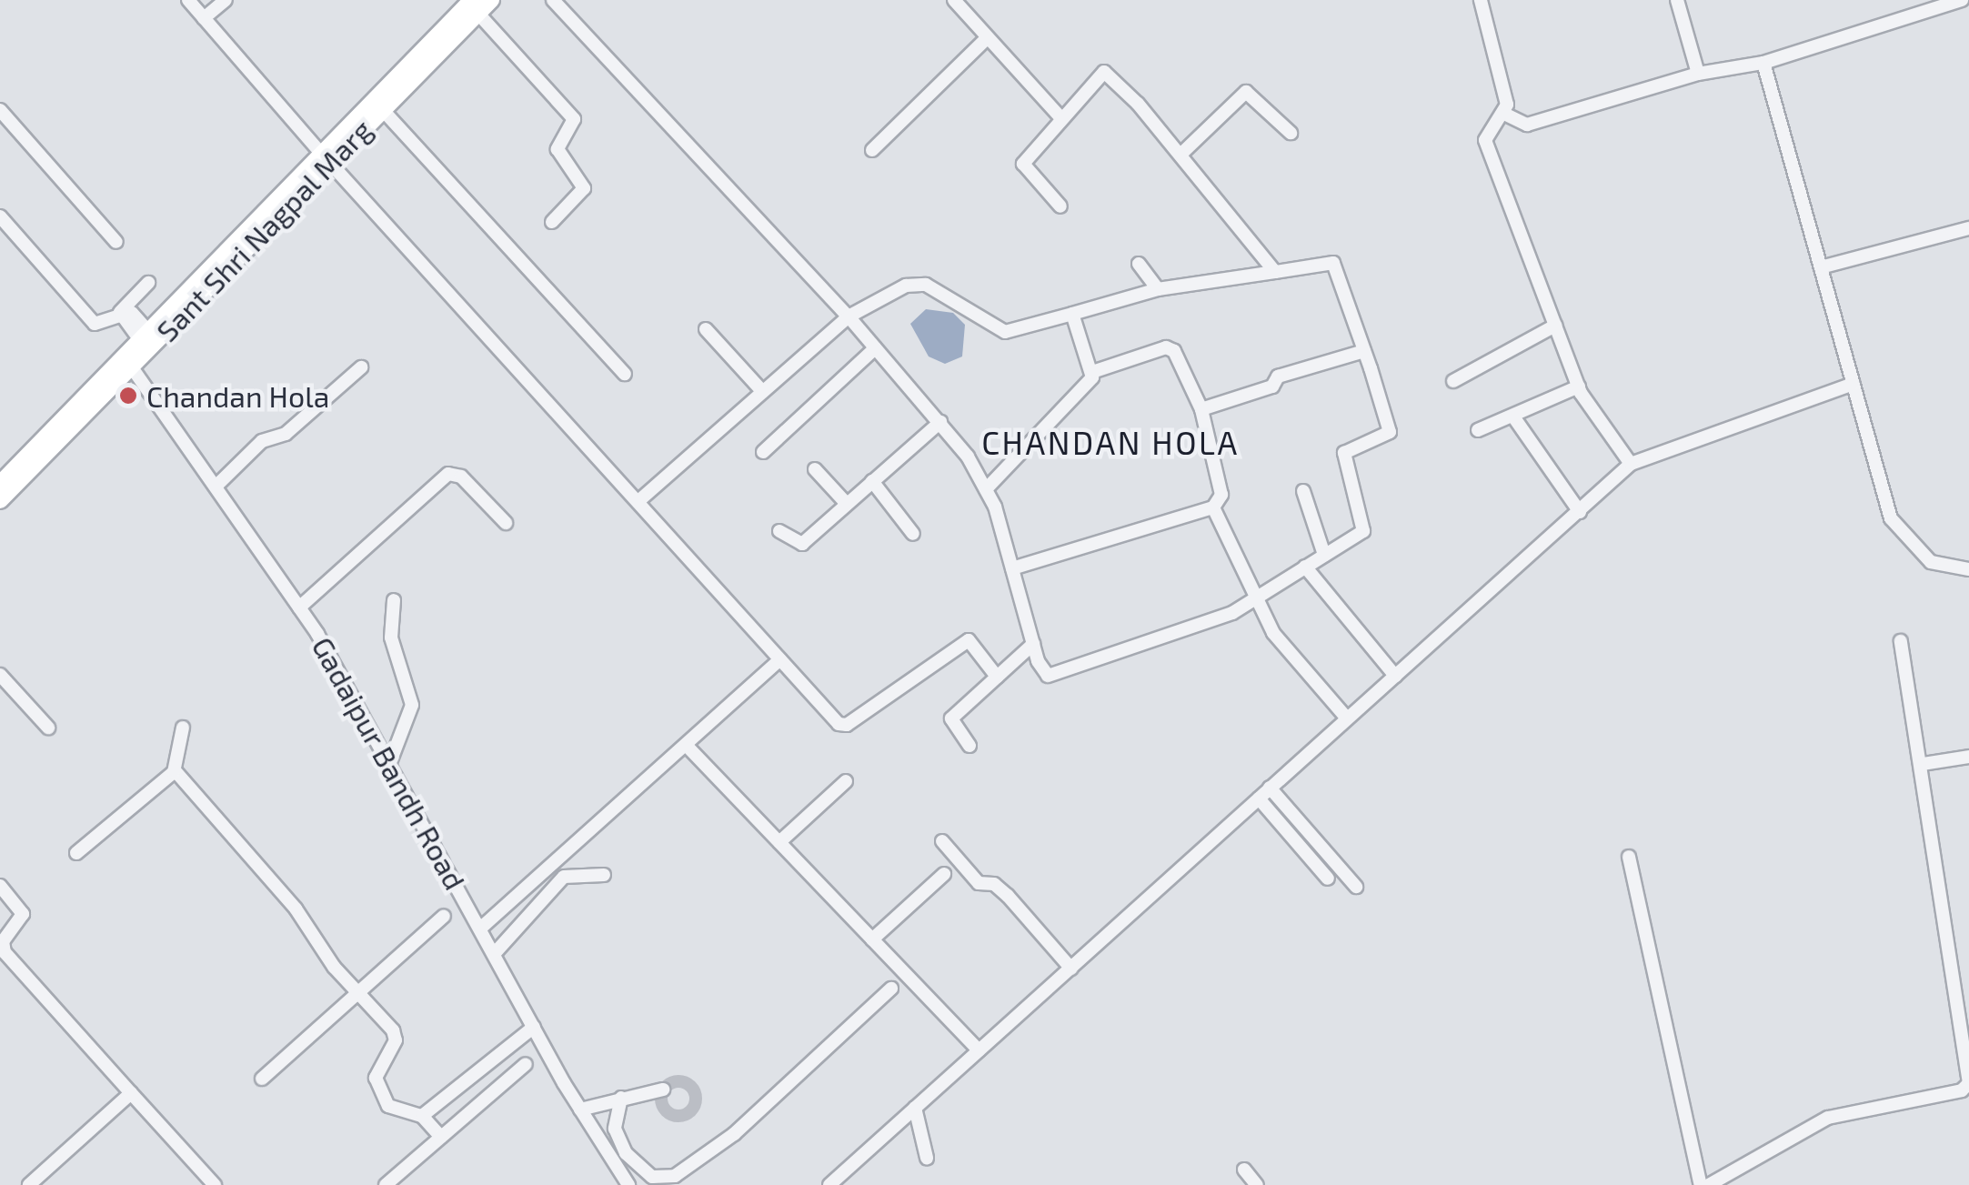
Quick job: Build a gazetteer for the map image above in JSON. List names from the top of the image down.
{
  "streets": {
    "main road": ["Sant Shri Nagpal Marg"],
    "street": ["Gadaipur Bandh Road"]
  },
  "crossings": [
    ["Sant Shri Nagpal Marg", "Gadaipur Bandh Road"]
  ],
  "districts": ["CHANDAN HOLA"],
  "places": ["Chandan Hola"]
}
